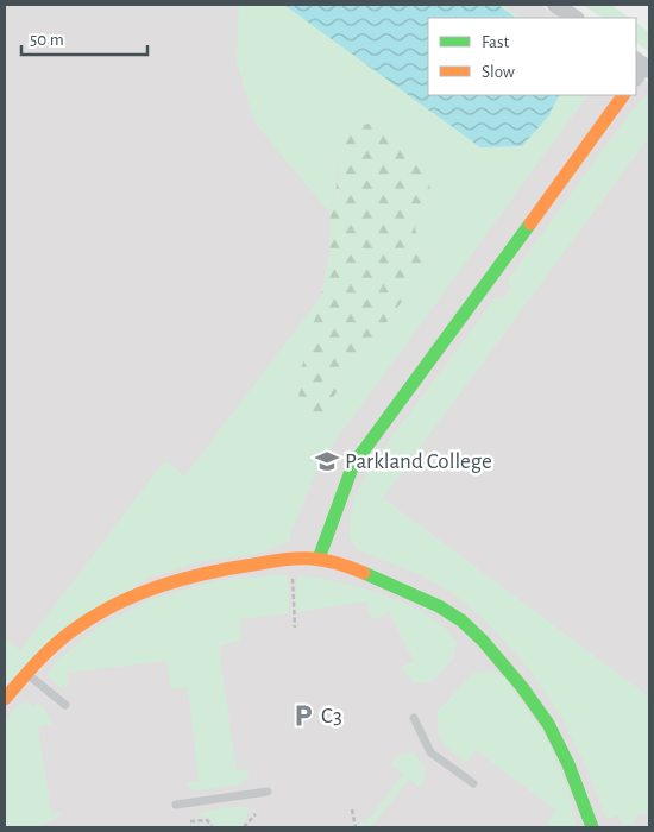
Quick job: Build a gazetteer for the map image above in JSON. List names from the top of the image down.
{
  "places": {
    "school or university": ["Parkland College"],
    "parking": ["C3"]
  },
  "legend": ["Fast", "Slow"],
  "scale_bar": "50 m"
}
